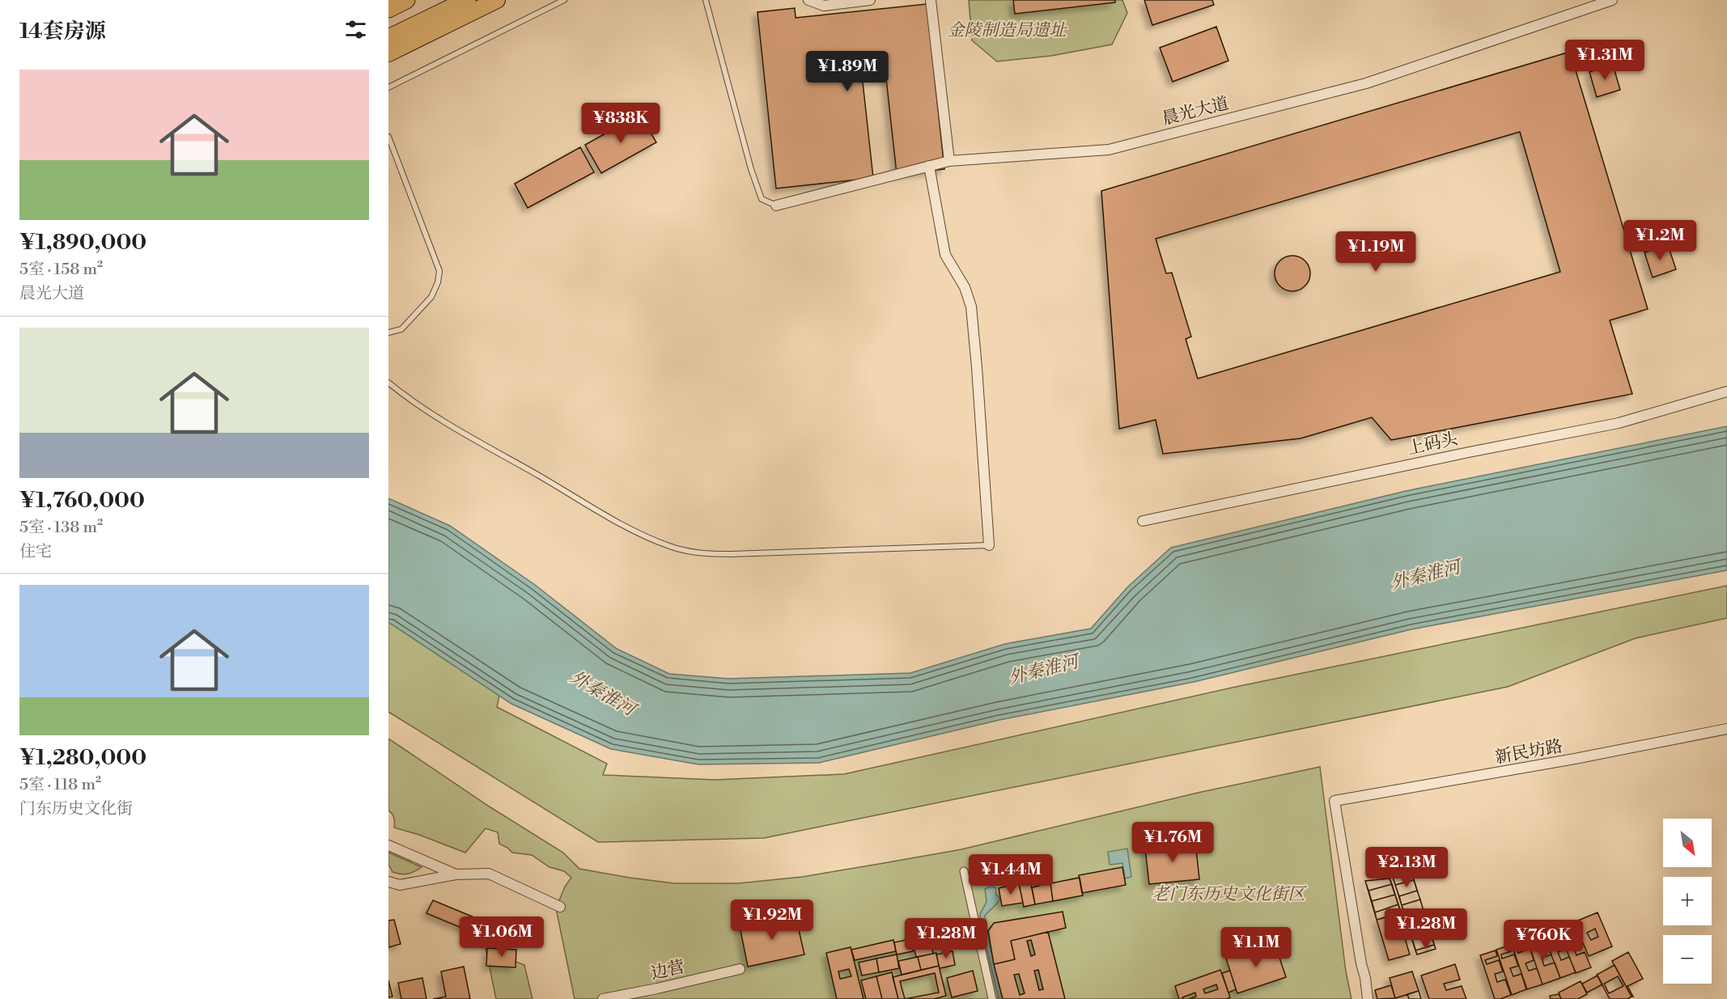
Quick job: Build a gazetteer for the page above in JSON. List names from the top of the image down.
{
  "streets": {
    "street": [
      "晨光大道",
      "上码头",
      "新民坊路",
      "边营"
    ]
  },
  "water": ["外秦淮河"],
  "parks": ["金陵制造局遗址", "老门东历史文化街区"],
  "north": "bottom right",
  "page": {
    "heading": "14套房源",
    "price": [
      "¥1.31M",
      "¥1.89M",
      "¥838K",
      "¥1.2M",
      "¥1.19M",
      "¥1.76M",
      "¥2.13M",
      "¥1.44M",
      "¥1.92M",
      "¥1.28M",
      "¥1.06M",
      "¥1.28M",
      "¥760K",
      "¥1.1M"
    ],
    "list": [
      {
        "name": "¥1,890,000",
        "note": "5室 · 158 m² · 晨光大道"
      },
      {
        "name": "¥1,760,000",
        "note": "5室 · 138 m² · 住宅"
      },
      {
        "name": "¥1,280,000",
        "note": "5室 · 118 m² · 门东历史文化街"
      }
    ],
    "map_buttons": ["+", "−"]
  }
}
